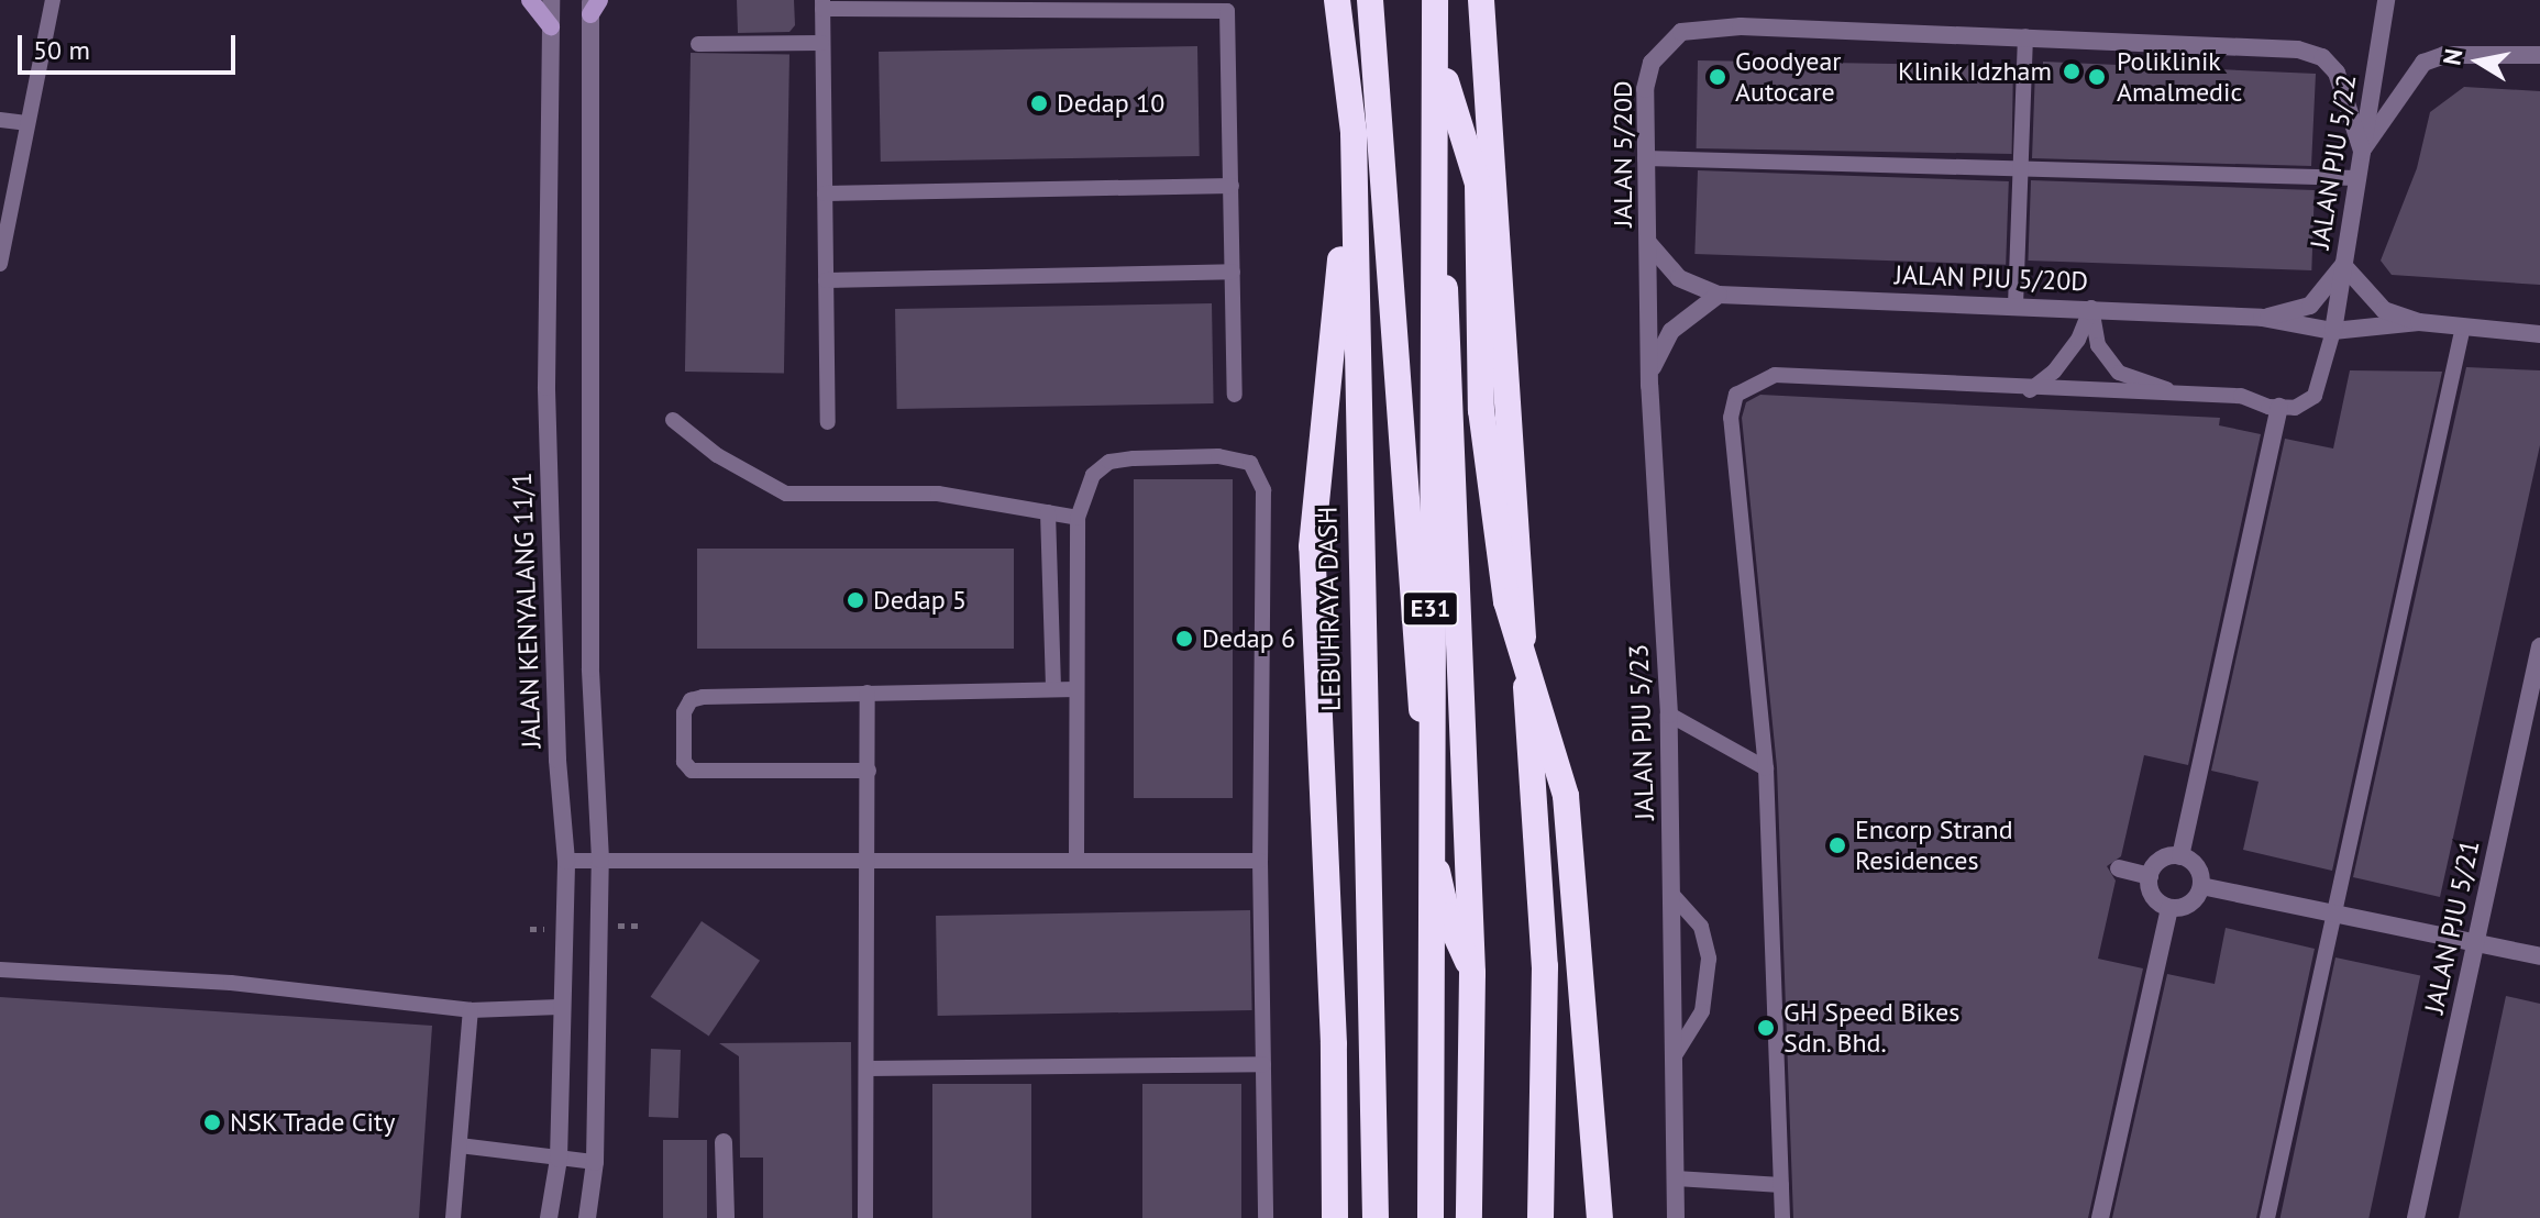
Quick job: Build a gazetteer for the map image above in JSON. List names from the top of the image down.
{
  "streets": {
    "highway": ["LEBUHRAYA DASH", "E31"],
    "street": [
      "JALAN 5/20D",
      "JALAN PJU 5/22",
      "JALAN PJU 5/20D",
      "JALAN KENYALANG 11/1",
      "JALAN PJU 5/23",
      "JALAN PJU 5/21"
    ]
  },
  "crossings": [
    ["JALAN 5/20D", "JALAN PJU 5/22"],
    ["JALAN 5/20D", "JALAN PJU 5/20D"],
    ["JALAN 5/20D", "JALAN PJU 5/23"],
    ["JALAN PJU 5/22", "JALAN PJU 5/20D"],
    ["JALAN PJU 5/20D", "JALAN PJU 5/23"]
  ],
  "places": [
    "Klinik Idzham",
    "Goodyear Autocare",
    "Poliklinik Amalmedic",
    "Dedap 10",
    "Dedap 5",
    "Dedap 6",
    "Encorp Strand Residences",
    "GH Speed Bikes Sdn. Bhd.",
    "NSK Trade City"
  ],
  "scale_bar": "50 m",
  "north": "left"
}
